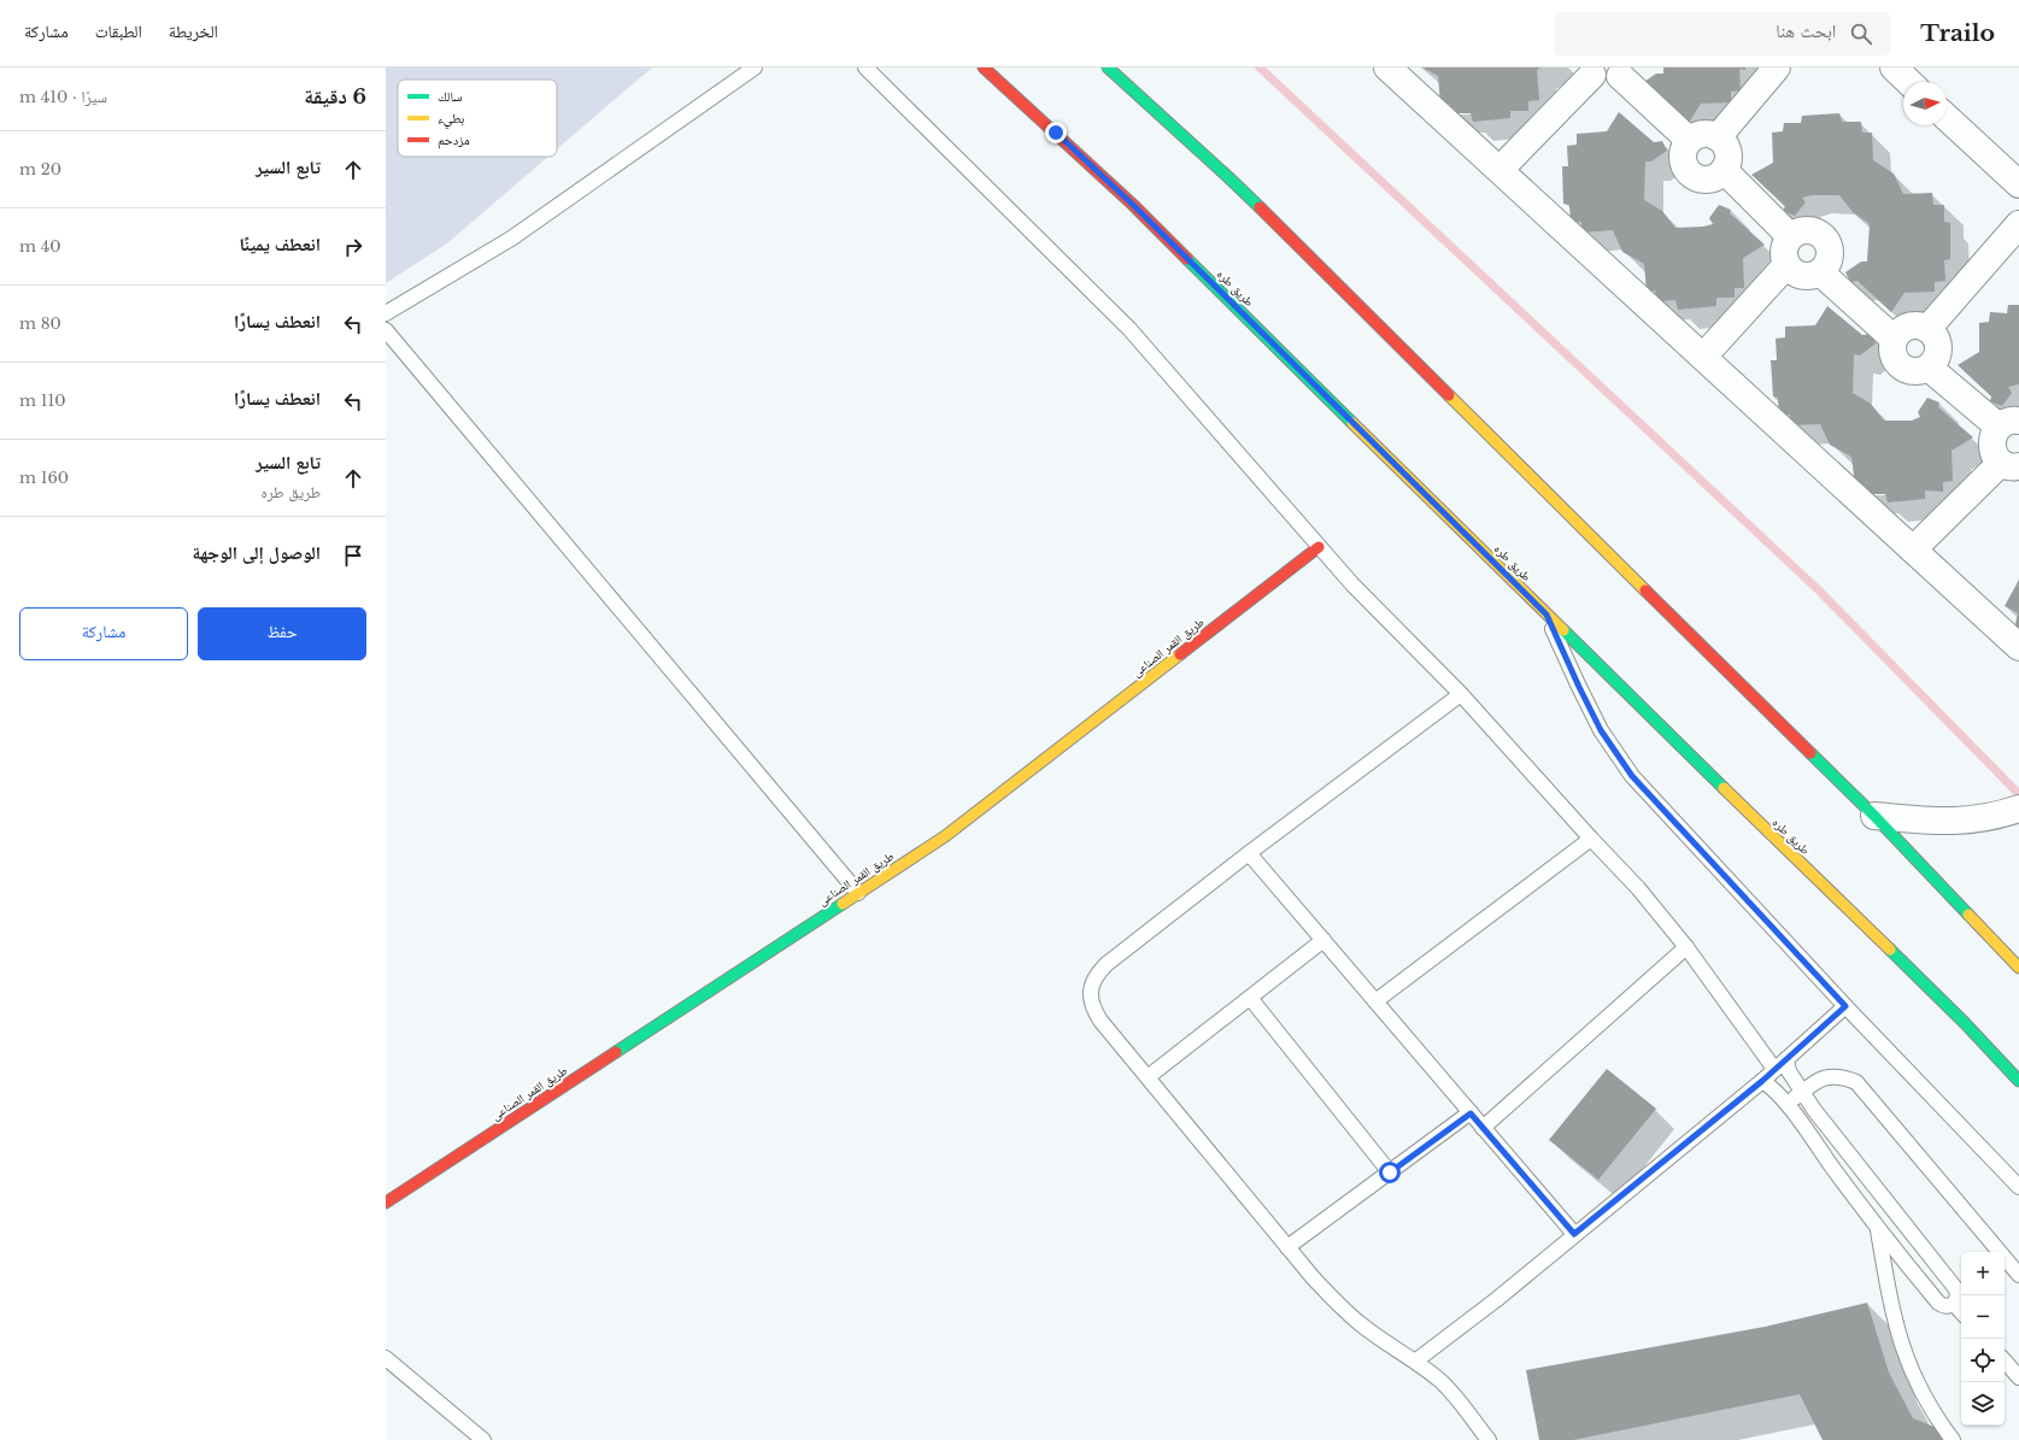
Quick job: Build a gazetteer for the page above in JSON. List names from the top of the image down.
{
  "streets": {
    "main road": ["طريق طره", "طريق القمر الصناعى"]
  },
  "legend": ["سالك", "بطيء", "مزدحم"],
  "north": "right",
  "page": {
    "header": "Trailo",
    "search": "ابحث هنا",
    "nav": ["الخريطة", "الطبقات", "مشاركة"],
    "heading": ["6 دقيقة", "سيرًا · 410 m"],
    "list": [
      ["تابع السير", "20 m"],
      ["انعطف يمينًا", "40 m"],
      ["انعطف يسارًا", "80 m"],
      ["انعطف يسارًا", "110 m"],
      ["تابع السير", "طريق طره", "160 m"],
      "الوصول إلى الوجهة"
    ],
    "buttons": ["حفظ", "مشاركة"],
    "map_buttons": ["+", "−"]
  }
}
